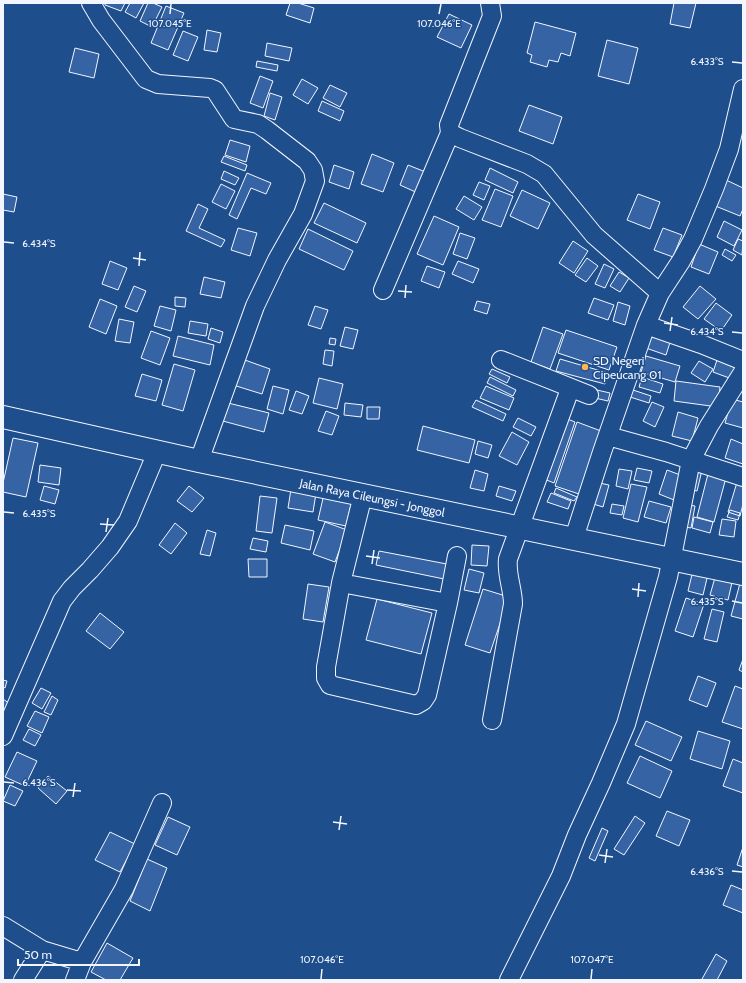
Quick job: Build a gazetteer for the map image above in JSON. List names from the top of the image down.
{
  "streets": {
    "main road": ["Jalan Raya Cileungsi - Jonggol"]
  },
  "places": ["SD Negeri Cipeucang 01"],
  "scale_bar": "50 m",
  "coordinates": [
    "107.045°E",
    "107.046°E",
    "6.433°S",
    "6.434°S",
    "6.435°S",
    "6.436°S",
    "107.047°E"
  ]
}
